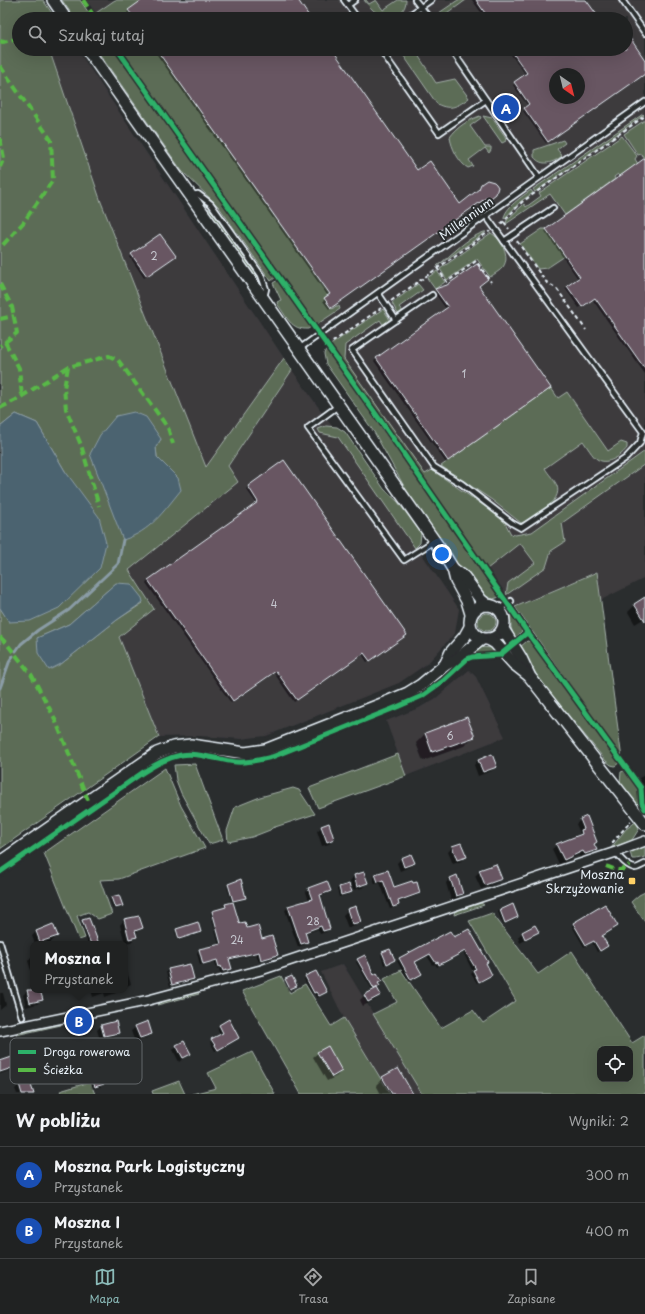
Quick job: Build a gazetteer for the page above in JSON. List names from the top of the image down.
{
  "streets": {
    "lane": ["Millennium"]
  },
  "places": {
    "transit": ["Moszna Skrzyżowanie"]
  },
  "house_numbers": [
    "2",
    "1",
    "4",
    "6",
    "28",
    "24"
  ],
  "legend": ["Droga rowerowa", "Ścieżka"],
  "north": "bottom right",
  "page": {
    "search": "Szukaj tutaj",
    "pins": ["A", "B"],
    "popup": ["Moszna I", "Przystanek"],
    "heading": ["W pobliżu", "Wyniki: 2"],
    "list": [
      {
        "mark": "A",
        "name": "Moszna Park Logistyczny",
        "note": "Przystanek",
        "value": "300 m"
      },
      {
        "mark": "B",
        "name": "Moszna I",
        "note": "Przystanek",
        "value": "400 m"
      }
    ],
    "nav": ["Mapa", "Trasa", "Zapisane"]
  }
}
